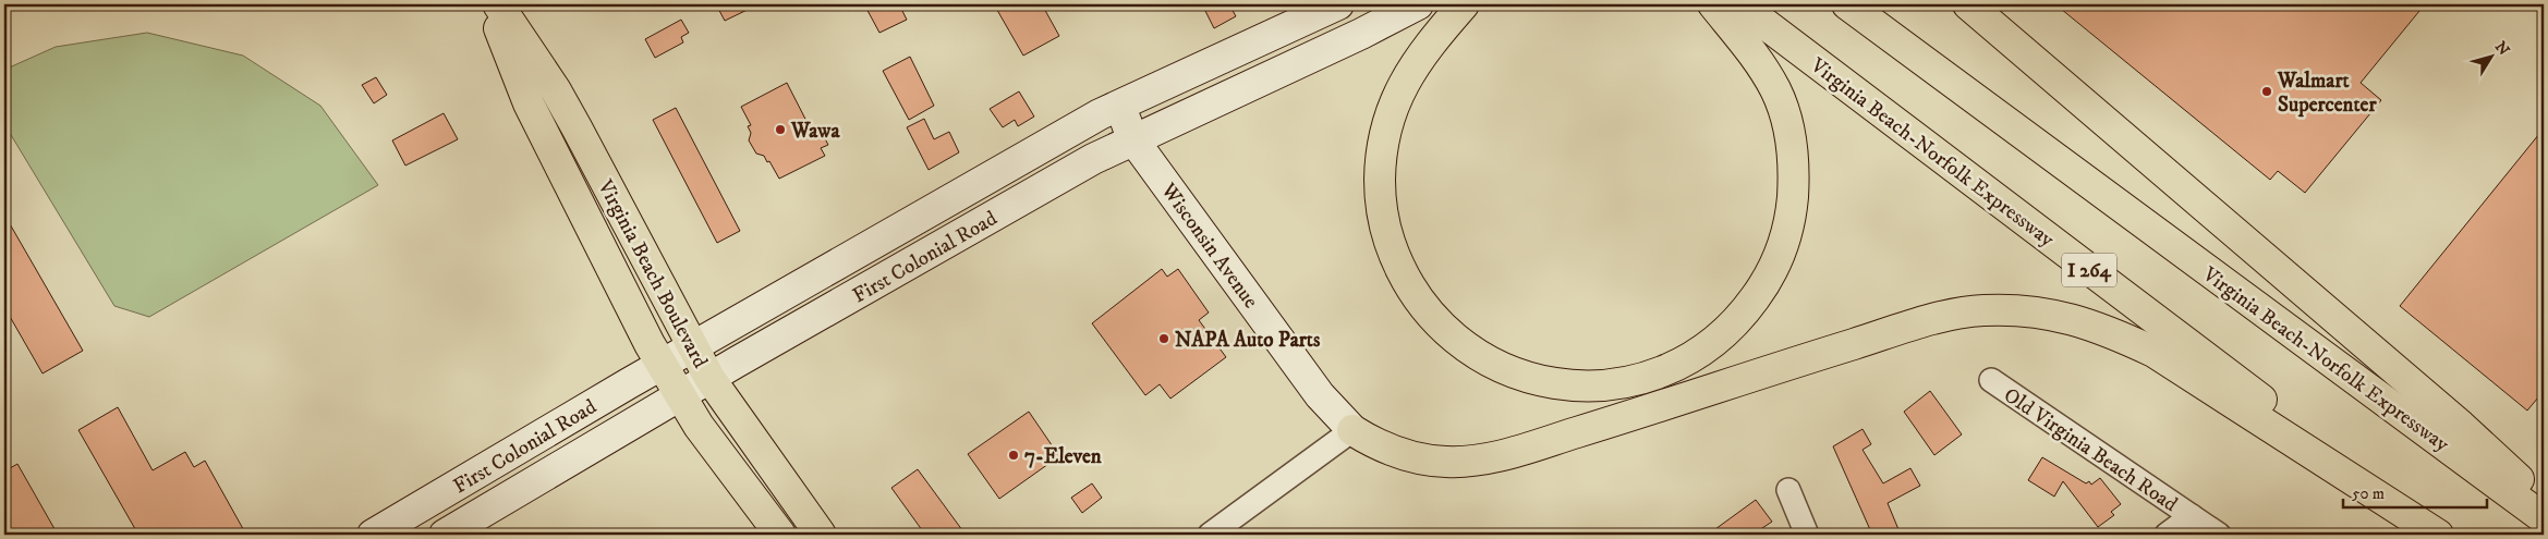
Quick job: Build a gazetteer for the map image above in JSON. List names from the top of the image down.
{
  "streets": {
    "main road": [
      "Virginia Beach-Norfolk Expressway",
      "Wisconsin Avenue",
      "First Colonial Road",
      "I 264",
      "Virginia Beach Boulevard"
    ],
    "street": ["Old Virginia Beach Road"]
  },
  "crossings": [
    ["Wisconsin Avenue", "First Colonial Road"],
    ["First Colonial Road", "Virginia Beach Boulevard"]
  ],
  "places": [
    "Walmart Supercenter",
    "Wawa",
    "NAPA Auto Parts",
    "7-Eleven"
  ],
  "scale_bar": "50 m",
  "north": "top right"
}
